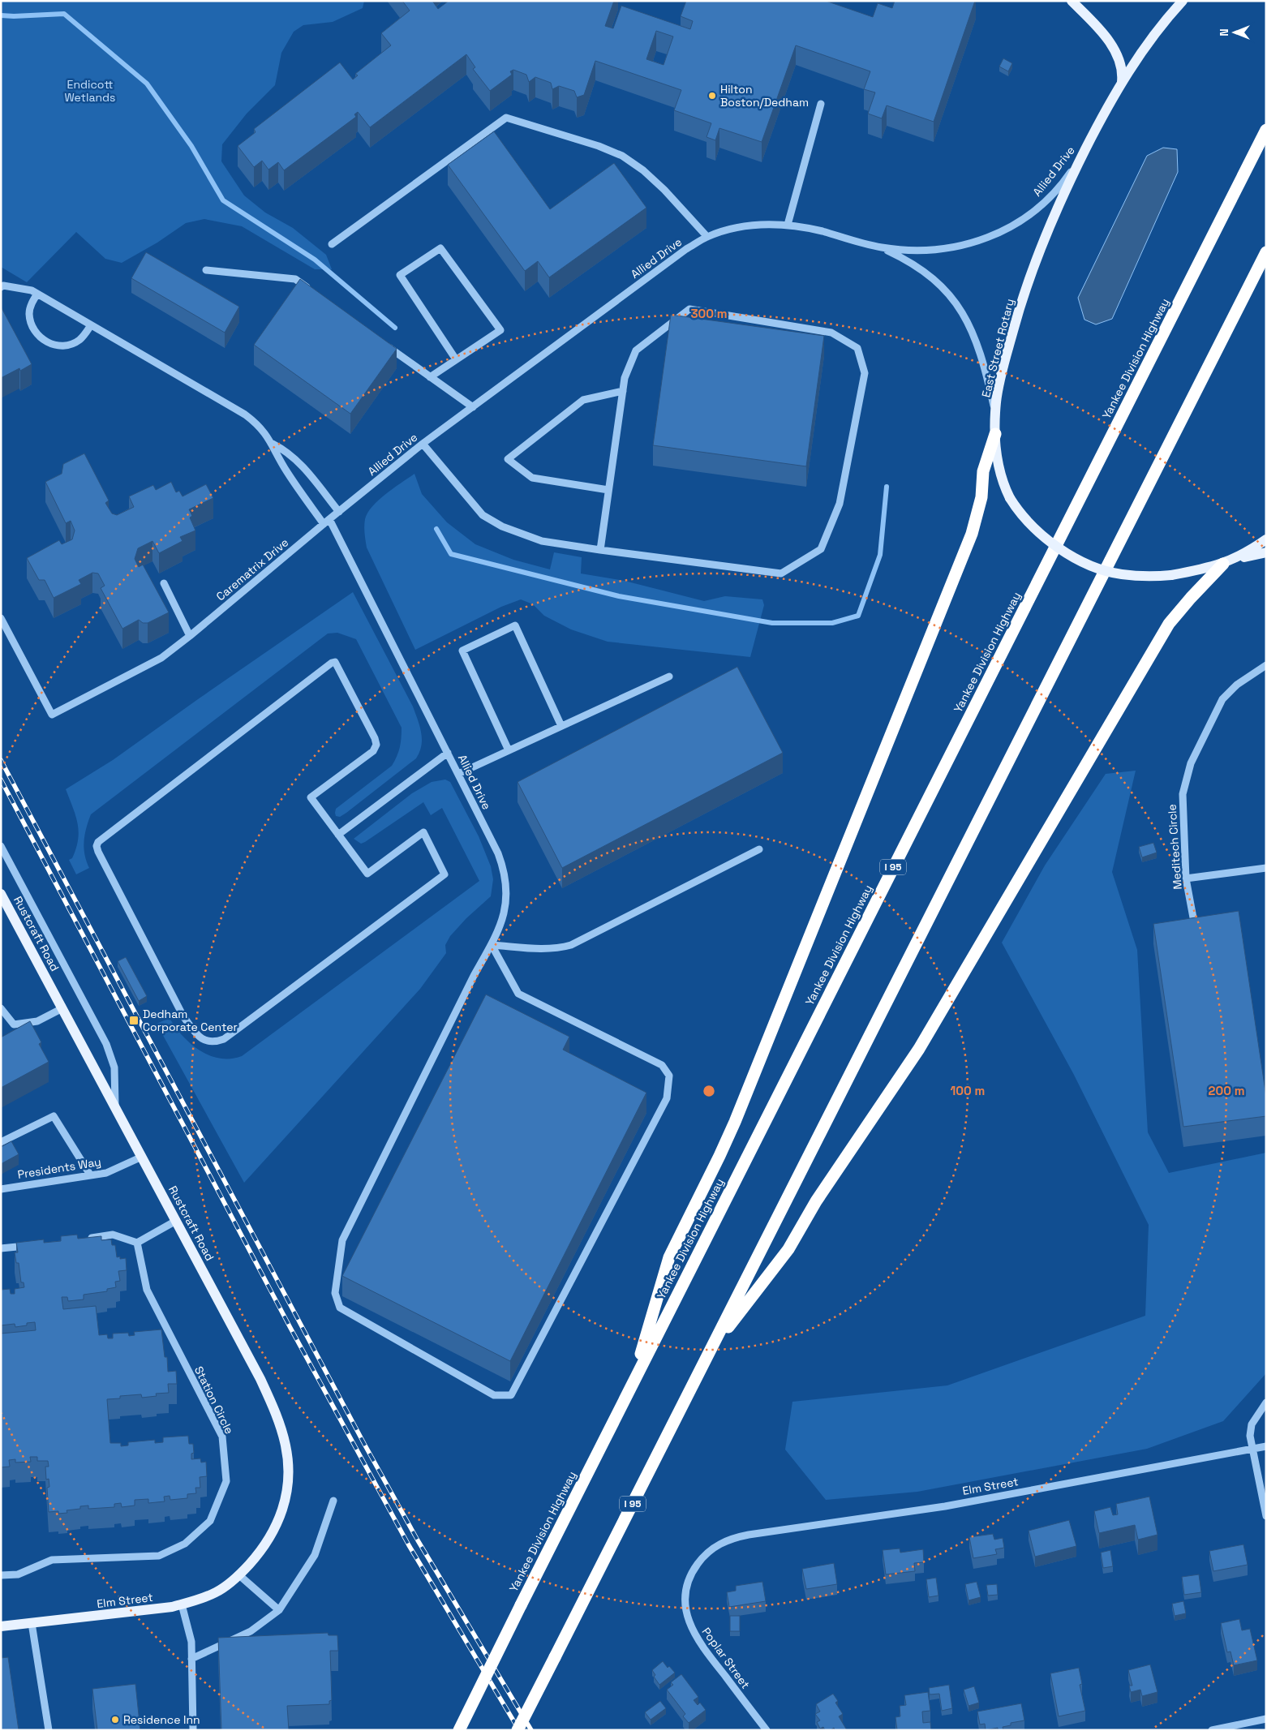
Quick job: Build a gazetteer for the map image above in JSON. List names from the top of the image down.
{
  "streets": {
    "highway": ["Yankee Division Highway", "I 95"],
    "main road": ["East Street Rotary", "Rustcraft Road", "Elm Street"],
    "street": [
      "Allied Drive",
      "Carematrix Drive",
      "Meditech Circle",
      "Presidents Way",
      "Station Circle",
      "Poplar Street"
    ]
  },
  "crossings": [
    ["Allied Drive", "East Street Rotary"],
    ["Allied Drive", "Carematrix Drive"],
    ["Rustcraft Road", "Presidents Way"],
    ["Rustcraft Road", "Elm Street"],
    ["Elm Street", "Poplar Street"]
  ],
  "parks": ["Endicott Wetlands"],
  "places": {
    "other": ["Hilton Boston/Dedham", "Residence Inn"],
    "transit": ["Dedham Corporate Center"]
  },
  "north": "left",
  "rings": ["300 m", "100 m", "200 m"]
}
